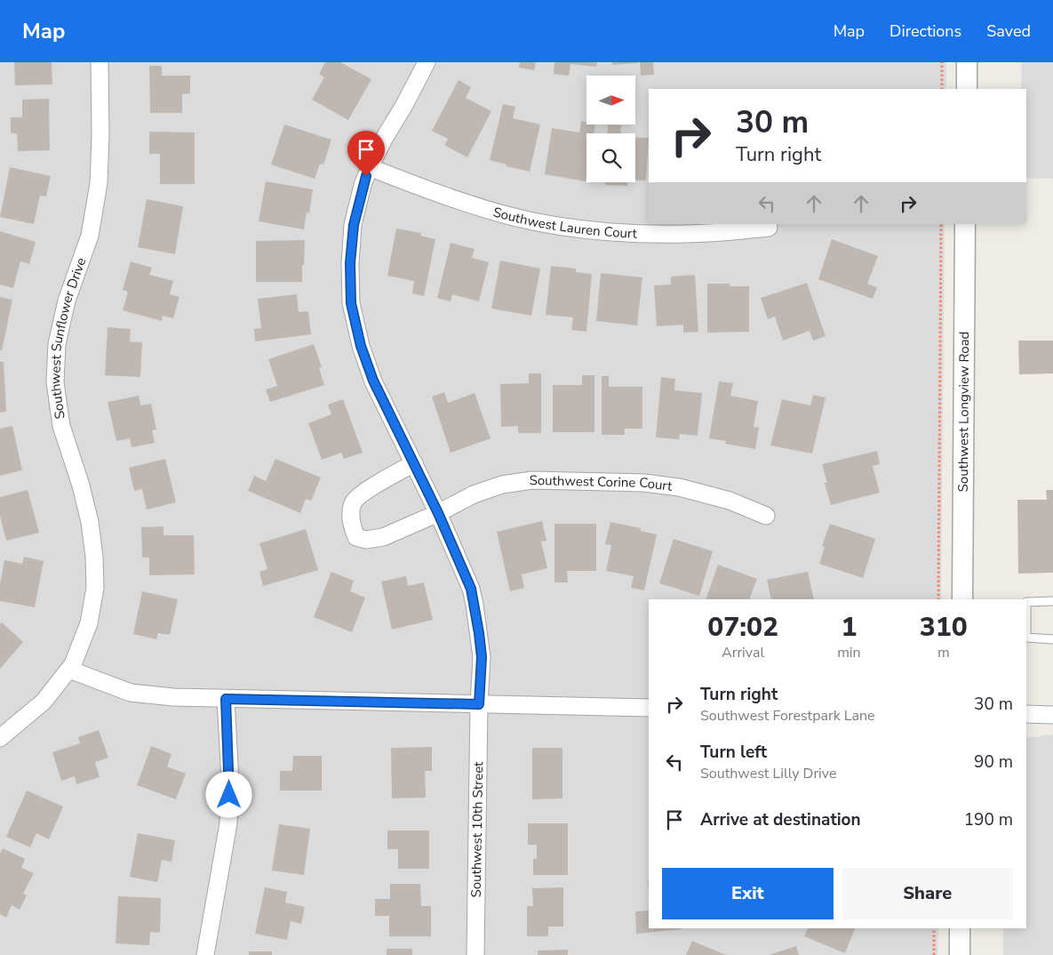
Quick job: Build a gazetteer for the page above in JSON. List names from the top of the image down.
{
  "streets": {
    "street": [
      "Southwest Lauren Court",
      "Southwest Sunflower Drive",
      "Southwest Longview Road",
      "Southwest Corine Court",
      "Southwest 10th Street"
    ]
  },
  "crossings": [
    ["Southwest Lauren Court", "Southwest 10th Street"],
    ["Southwest Corine Court", "Southwest 10th Street"]
  ],
  "north": "right",
  "page": {
    "header": "Map",
    "nav": ["Map", "Directions", "Saved"],
    "turn": ["30 m", "Turn right"],
    "eta": [
      "07:02",
      "Arrival",
      "1",
      "min",
      "310",
      "m"
    ],
    "list": [
      {
        "name": "Turn right",
        "note": "Southwest Forestpark Lane",
        "value": "30 m"
      },
      {
        "name": "Turn left",
        "note": "Southwest Lilly Drive",
        "value": "90 m"
      },
      {
        "name": "Arrive at destination",
        "value": "190 m"
      }
    ],
    "buttons": ["Exit", "Share"]
  }
}
